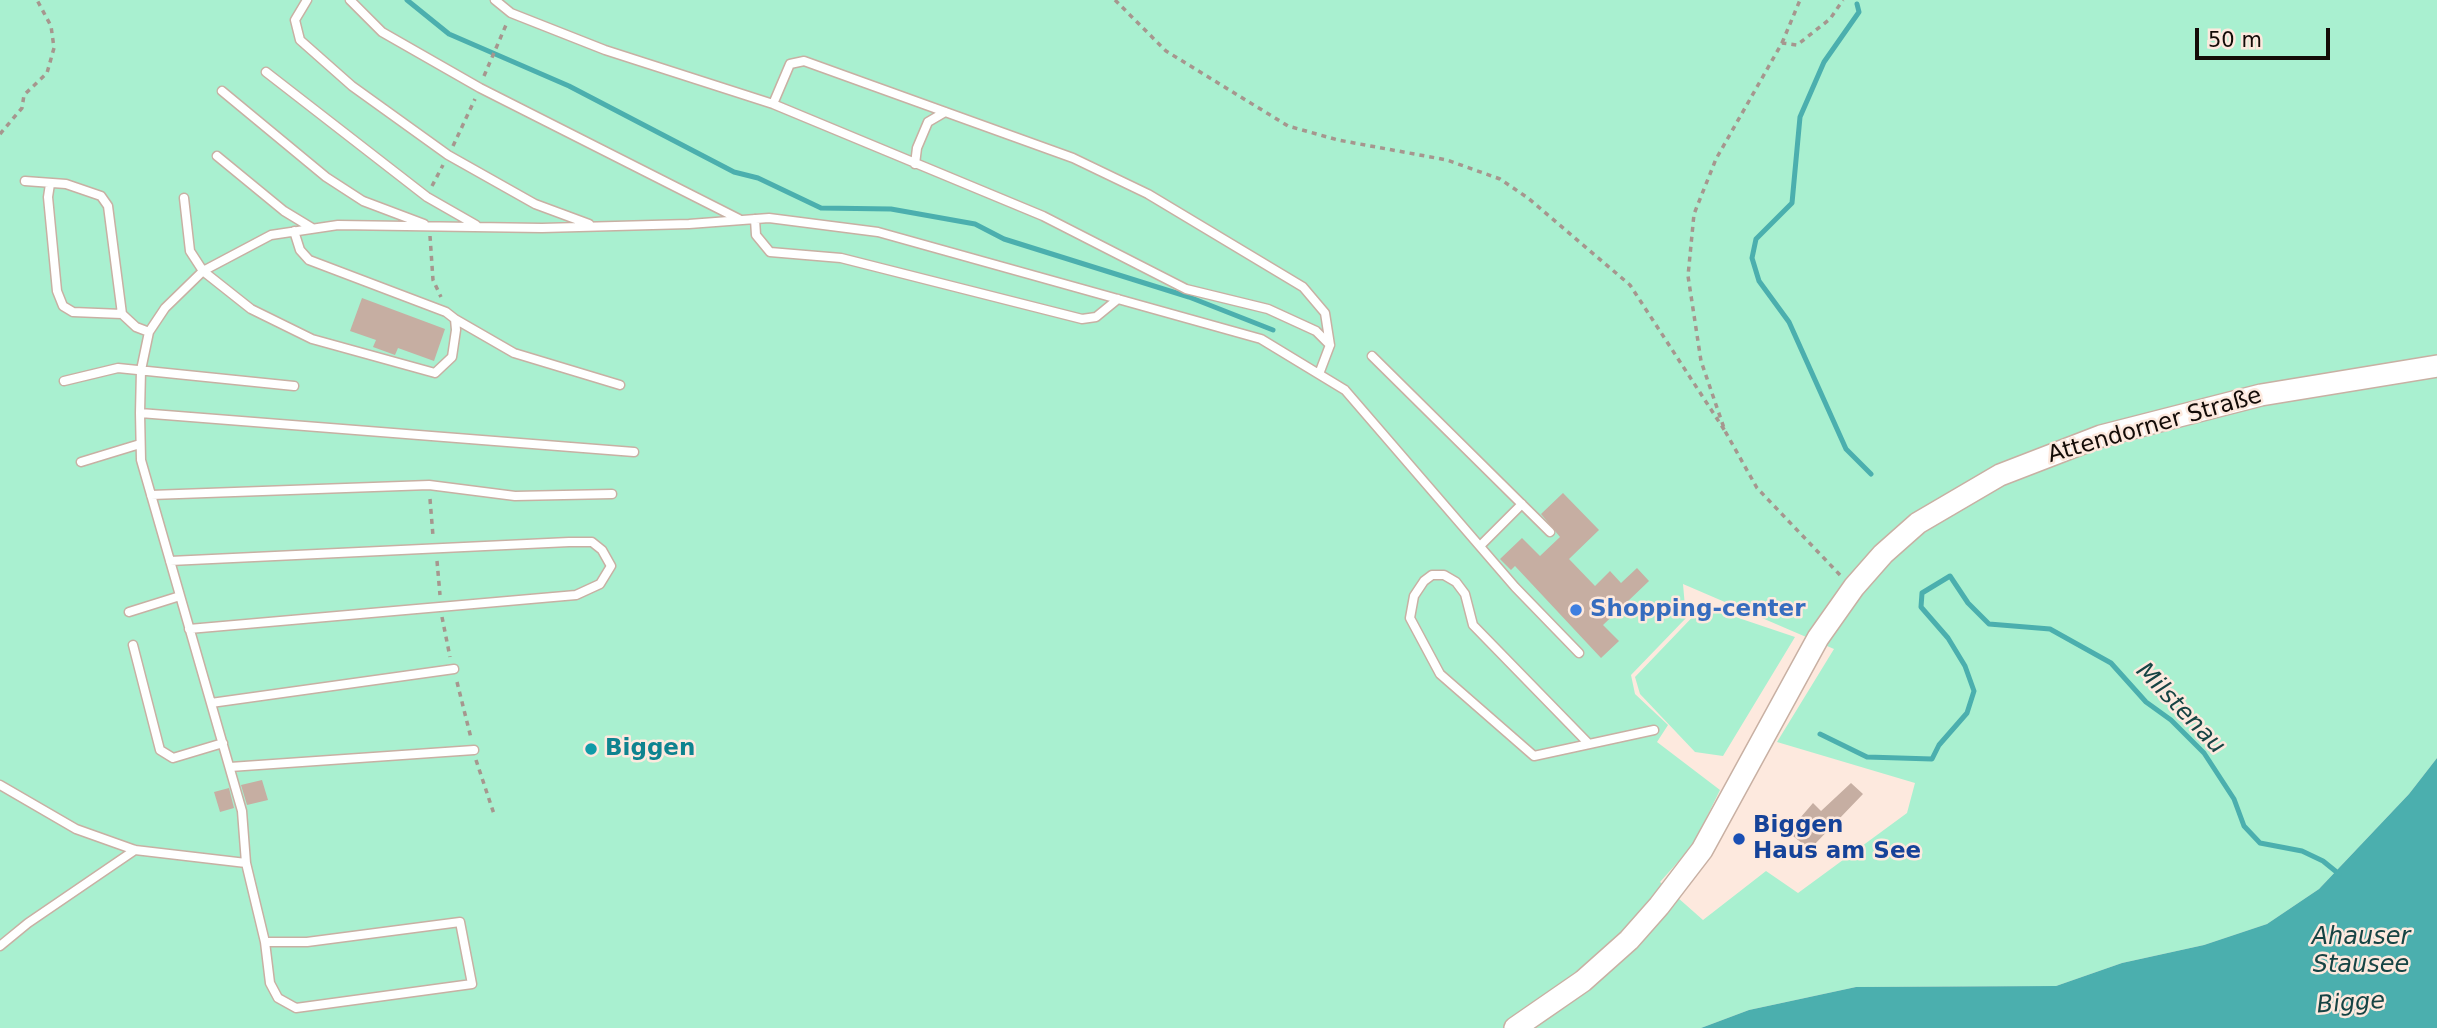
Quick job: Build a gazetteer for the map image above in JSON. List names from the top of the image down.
{
  "streets": {
    "main road": ["Attendorner Straße"]
  },
  "water": ["Milstenau", "Ahauser Stausee", "Bigge"],
  "places": ["Shopping-center", "Biggen", "Biggen Haus am See"],
  "scale_bar": "50 m"
}
